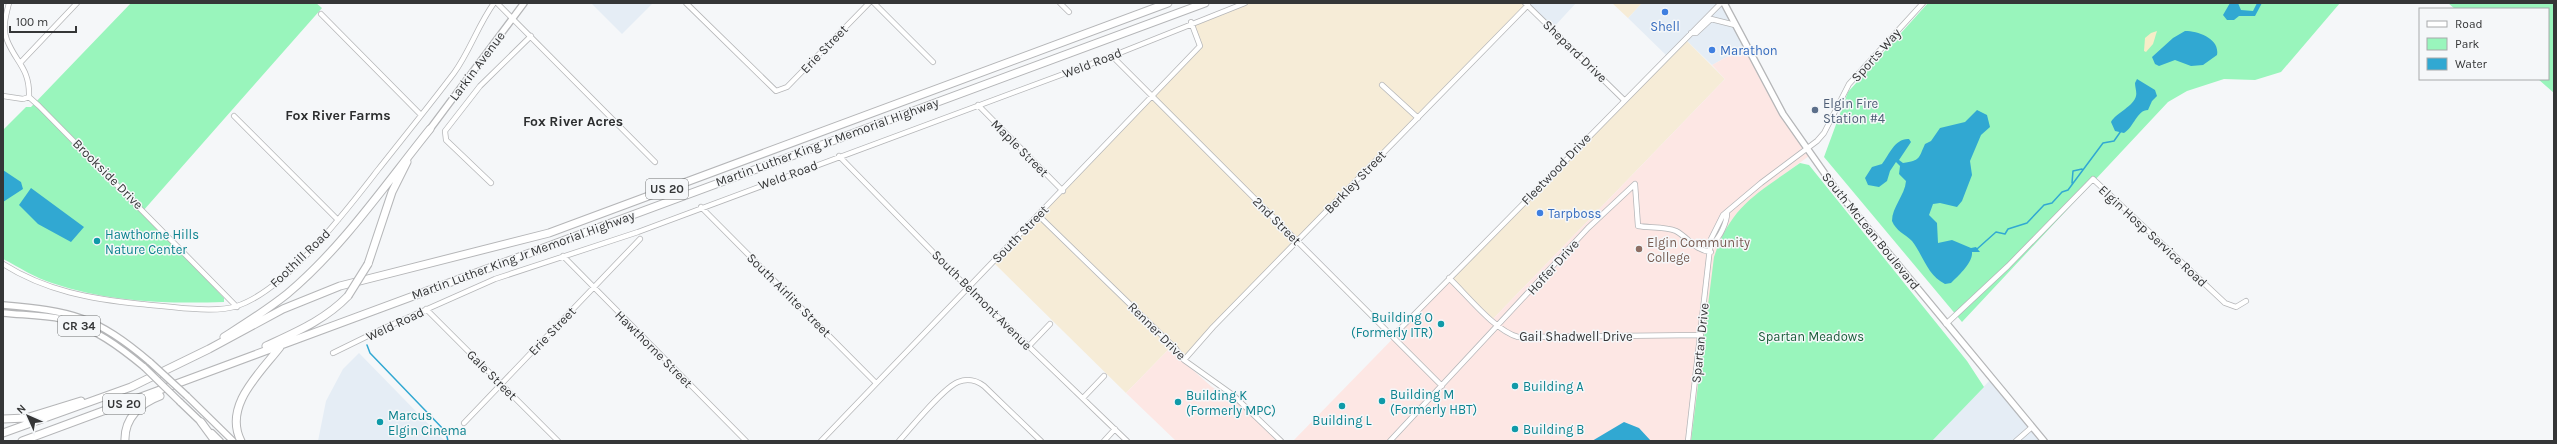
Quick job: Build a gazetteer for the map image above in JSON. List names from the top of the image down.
{
  "streets": {
    "highway": ["Martin Luther King Jr Memorial Highway", "US 20"],
    "main road": ["Larkin Avenue", "South McLean Boulevard", "CR 34"],
    "street": [
      "Erie Street",
      "Shepard Drive",
      "Sports Way",
      "Weld Road",
      "Maple Street",
      "Fleetwood Drive",
      "Brookside Drive",
      "Berkley Street",
      "2nd Street",
      "South Street",
      "Elgin Hosp Service Road",
      "Foothill Road",
      "Hoffer Drive",
      "South Airlite Street",
      "South Belmont Avenue",
      "Renner Drive",
      "Gail Shadwell Drive",
      "Spartan Drive",
      "Hawthorne Street",
      "Gale Street"
    ]
  },
  "crossings": [
    ["Erie Street", "Hawthorne Street"],
    ["Erie Street", "Gale Street"],
    ["Shepard Drive", "Fleetwood Drive"],
    ["Shepard Drive", "Berkley Street"],
    ["Sports Way", "South McLean Boulevard"],
    ["Sports Way", "Spartan Drive"],
    ["Weld Road", "Maple Street"],
    ["Weld Road", "2nd Street"],
    ["Weld Road", "South Street"],
    ["Weld Road", "South Airlite Street"],
    ["Weld Road", "South Belmont Avenue"],
    ["Weld Road", "Hawthorne Street"],
    ["Weld Road", "Gale Street"],
    ["Martin Luther King Jr Memorial Highway", "US 20"],
    ["Maple Street", "South Street"],
    ["Fleetwood Drive", "2nd Street"],
    ["Fleetwood Drive", "Gail Shadwell Drive"],
    ["Brookside Drive", "Foothill Road"],
    ["Berkley Street", "2nd Street"],
    ["Berkley Street", "Renner Drive"],
    ["2nd Street", "South Street"],
    ["2nd Street", "Hoffer Drive"],
    ["South McLean Boulevard", "Elgin Hosp Service Road"],
    ["South McLean Boulevard", "Spartan Drive"],
    ["South Street", "South Airlite Street"],
    ["South Street", "South Belmont Avenue"],
    ["South Street", "Renner Drive"],
    ["Hoffer Drive", "Gail Shadwell Drive"],
    ["Hoffer Drive", "Spartan Drive"],
    ["Gail Shadwell Drive", "Spartan Drive"]
  ],
  "districts": ["Fox River Farms", "Fox River Acres"],
  "parks": ["Spartan Meadows"],
  "places": [
    "Shell",
    "Marathon",
    "Elgin Fire Station #4",
    "Tarpboss",
    "Hawthorne Hills Nature Center",
    "Elgin Community College",
    "Building O (Formerly ITR)",
    "Building A",
    "Building M (Formerly HBT)",
    "Building K (Formerly MPC)",
    "Building L",
    "Marcus Elgin Cinema",
    "Building B"
  ],
  "legend": ["Road", "Park", "Water"],
  "scale_bar": "100 m",
  "north": "top left"
}
